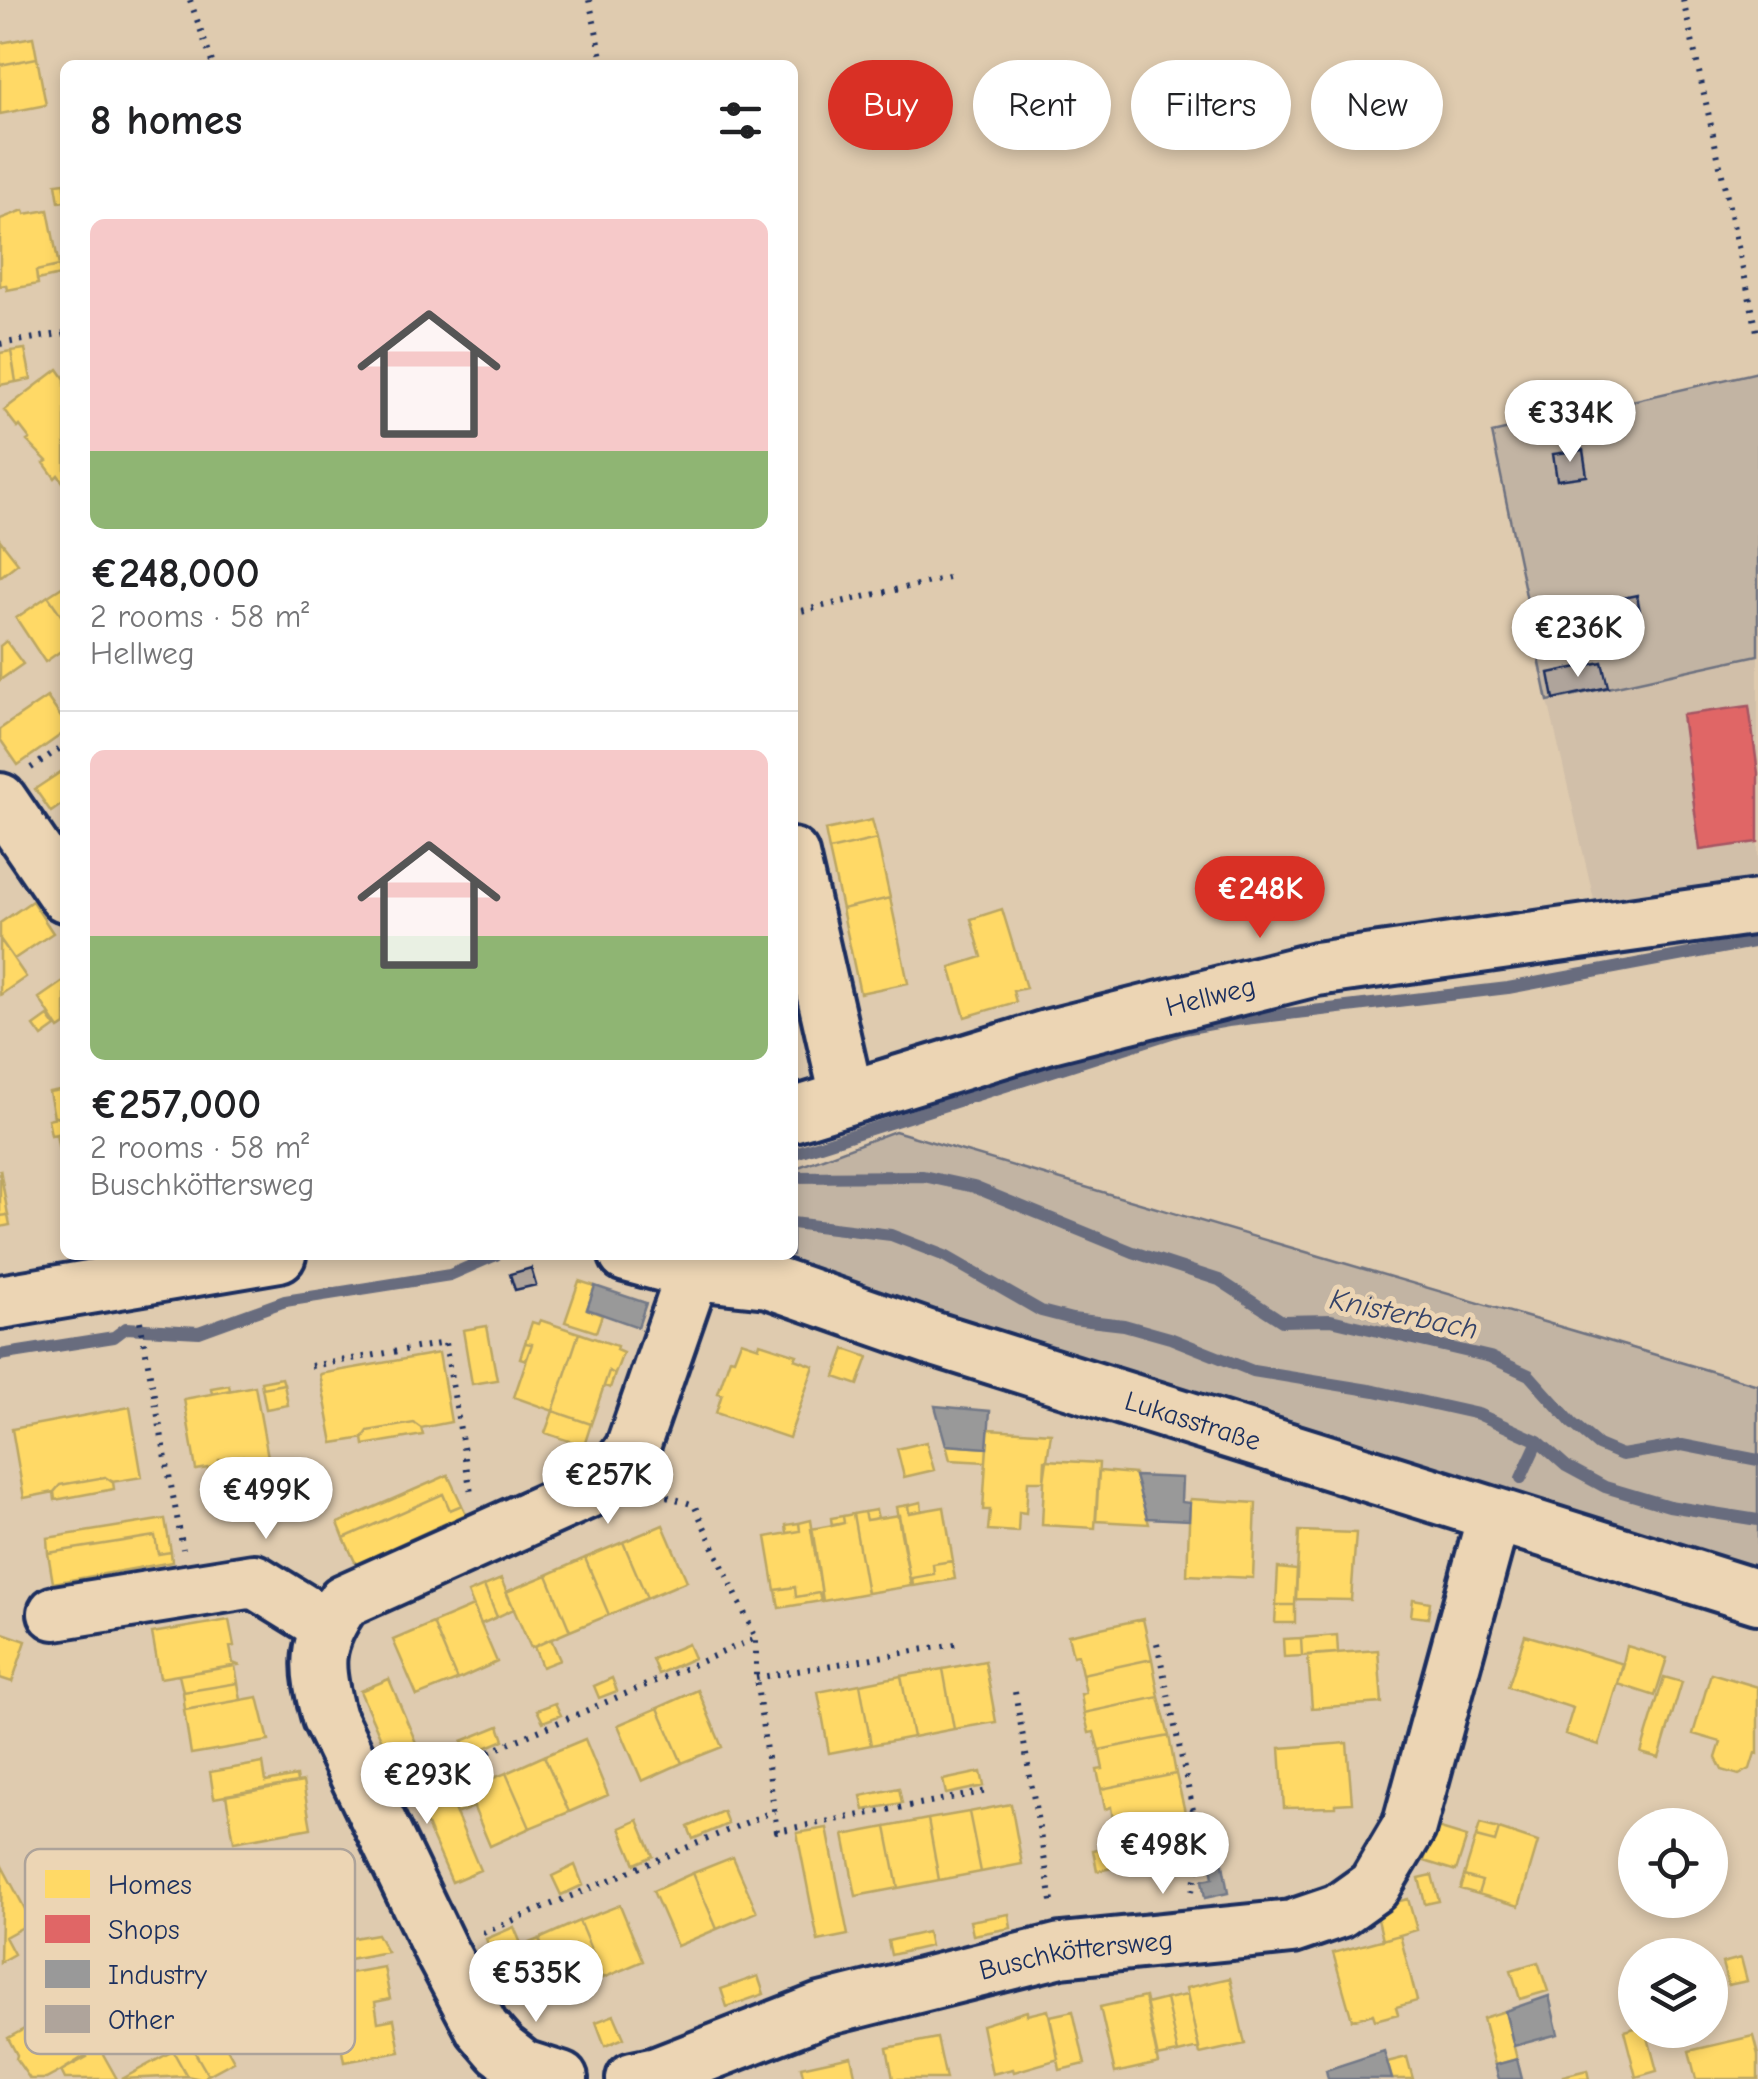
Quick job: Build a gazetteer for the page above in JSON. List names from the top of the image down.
{
  "streets": {
    "street": ["Hellweg", "Lukasstraße", "Buschköttersweg"]
  },
  "crossings": [
    ["Lukasstraße", "Buschköttersweg"]
  ],
  "water": ["Knisterbach"],
  "legend": [
    "Homes",
    "Shops",
    "Industry",
    "Other"
  ],
  "page": {
    "chip": [
      "Buy",
      "Rent",
      "Filters",
      "New"
    ],
    "heading": "8 homes",
    "list": [
      {
        "name": "€248,000",
        "note": "2 rooms · 58 m² · Hellweg"
      },
      {
        "name": "€257,000",
        "note": "2 rooms · 58 m² · Buschköttersweg"
      }
    ],
    "price": [
      "€334K",
      "€236K",
      "€248K",
      "€257K",
      "€499K",
      "€293K",
      "€498K",
      "€535K"
    ]
  }
}
